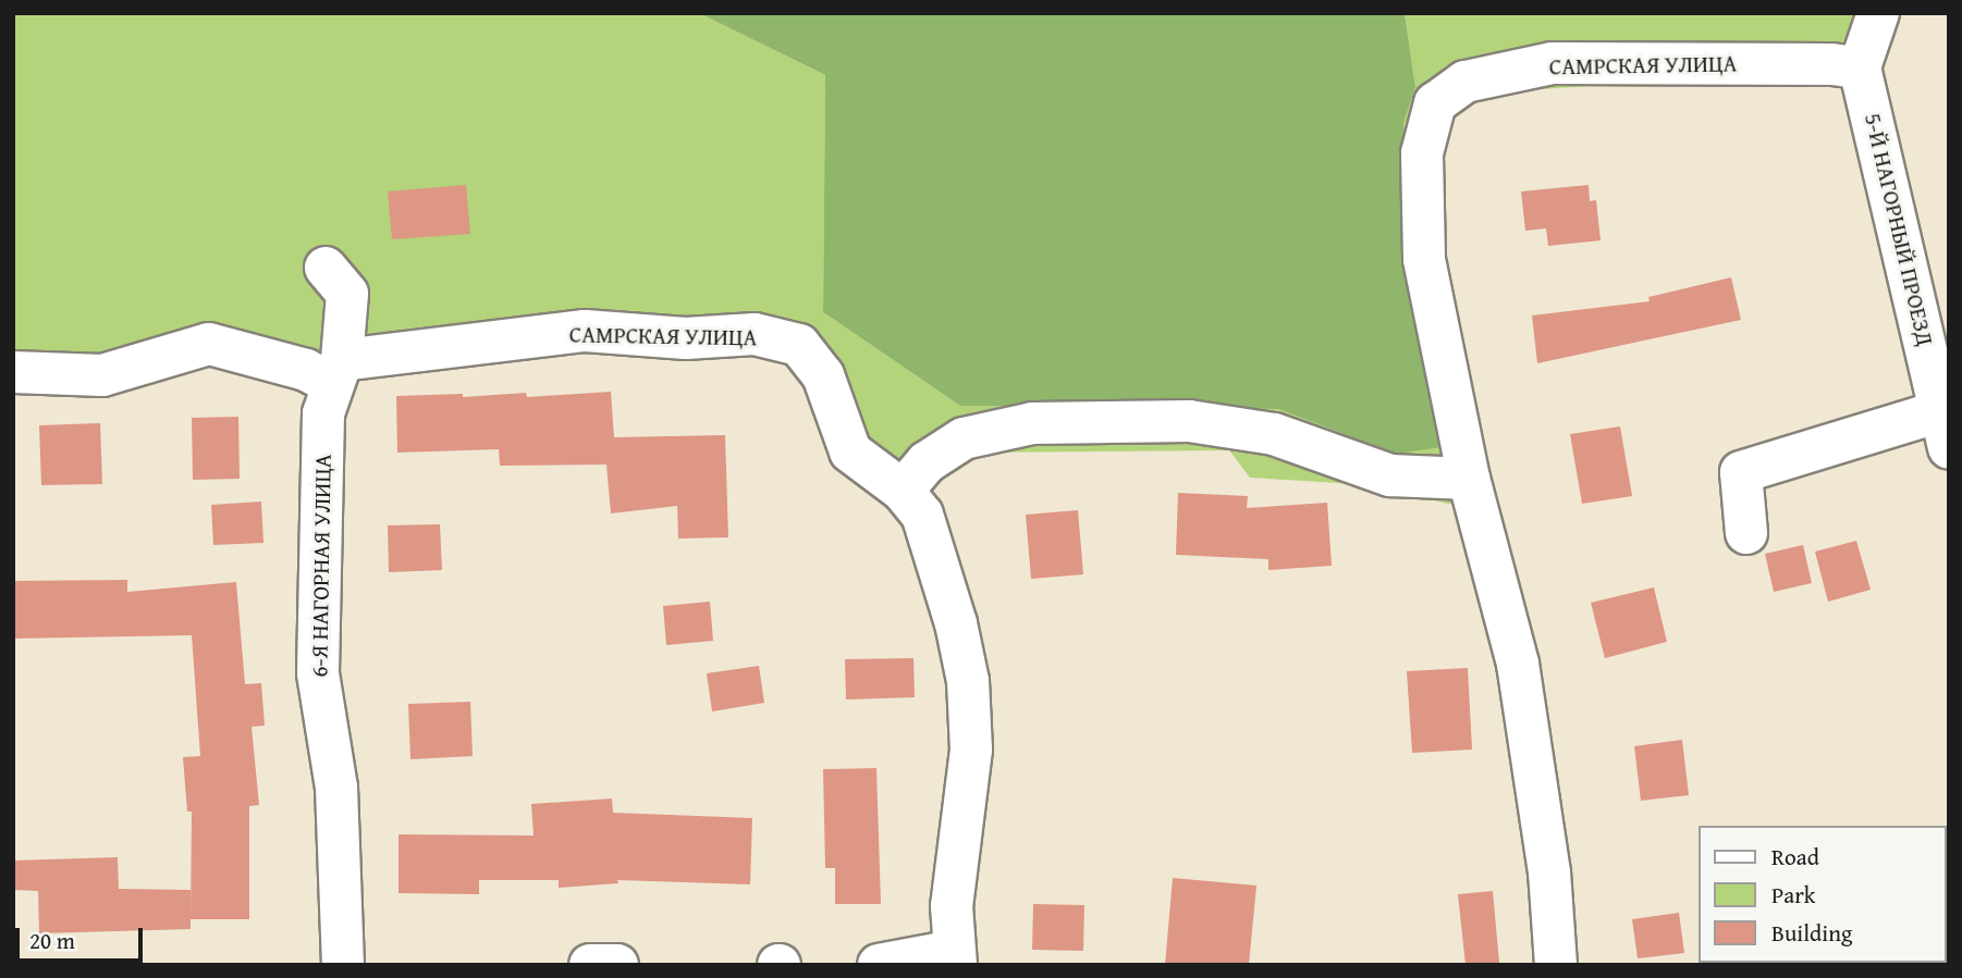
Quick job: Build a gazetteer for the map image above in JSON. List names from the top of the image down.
{
  "streets": {
    "street": ["САМРСКАЯ УЛИЦА", "5-Й НАГОРНЫЙ ПРОЕЗД", "6-Я НАГОРНАЯ УЛИЦА"]
  },
  "crossings": [
    ["САМРСКАЯ УЛИЦА", "5-Й НАГОРНЫЙ ПРОЕЗД"],
    ["САМРСКАЯ УЛИЦА", "6-Я НАГОРНАЯ УЛИЦА"]
  ],
  "legend": ["Road", "Park", "Building"],
  "scale_bar": "20 m"
}
